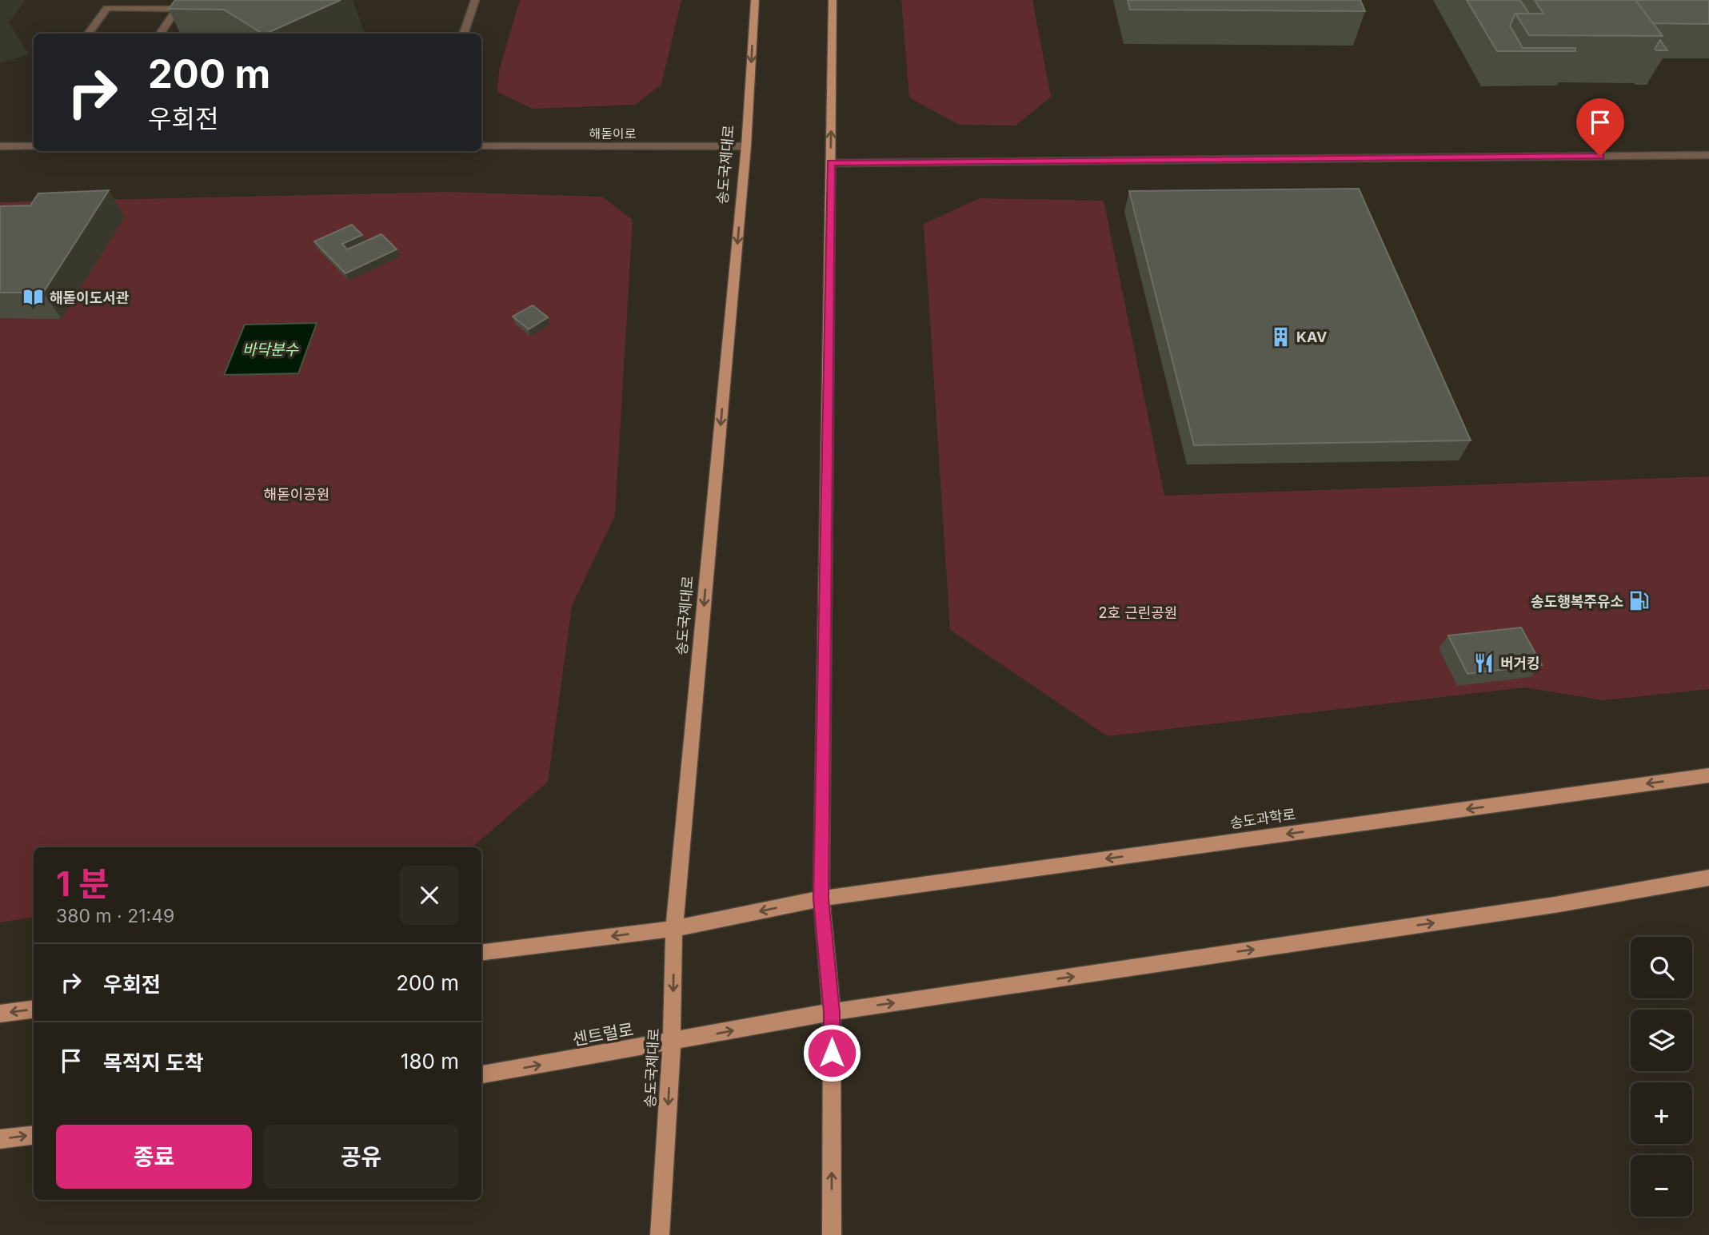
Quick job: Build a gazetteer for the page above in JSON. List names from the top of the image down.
{
  "streets": {
    "main road": ["송도국제대로", "송도과학로", "센트럴로"],
    "street": ["해돋이로"]
  },
  "crossings": [
    ["해돋이로", "송도국제대로"],
    ["송도국제대로", "센트럴로"]
  ],
  "water": ["바닥분수"],
  "parks": ["해돋이공원", "2호 근린공원"],
  "places": {
    "library": ["해돋이도서관"],
    "building": ["KAV"],
    "fuel station": ["송도행복주유소"],
    "restaurant": ["버거킹"]
  },
  "page": {
    "turn": ["200 m", "우회전"],
    "heading": ["1 분", "380 m · 21:49"],
    "map_buttons": ["+", "−"],
    "list": [
      {
        "name": "우회전",
        "value": "200 m"
      },
      {
        "name": "목적지 도착",
        "value": "180 m"
      }
    ],
    "buttons": ["종료", "공유"]
  }
}
